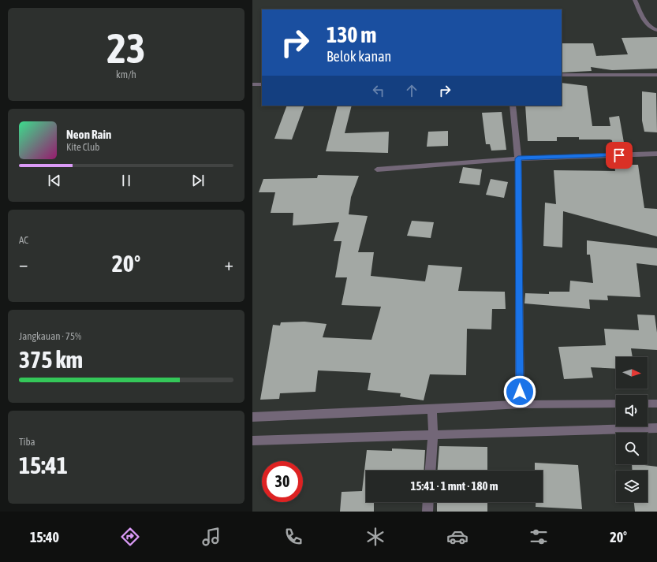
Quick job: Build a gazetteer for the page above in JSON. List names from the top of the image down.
{
  "north": "right",
  "page": {
    "tile": [
      ["23", "km/h"],
      "AC",
      ["Jangkauan · 75%", "375 km"],
      ["Tiba", "15:41"]
    ],
    "turn": ["130 m", "Belok kanan"],
    "song": ["Neon Rain", "Kite Club"],
    "heat": ["−", "20°", "+"],
    "limit": "30",
    "trip": "15:41 · 1 mnt · 180 m",
    "tabs": ["15:40", "20°"]
  }
}
